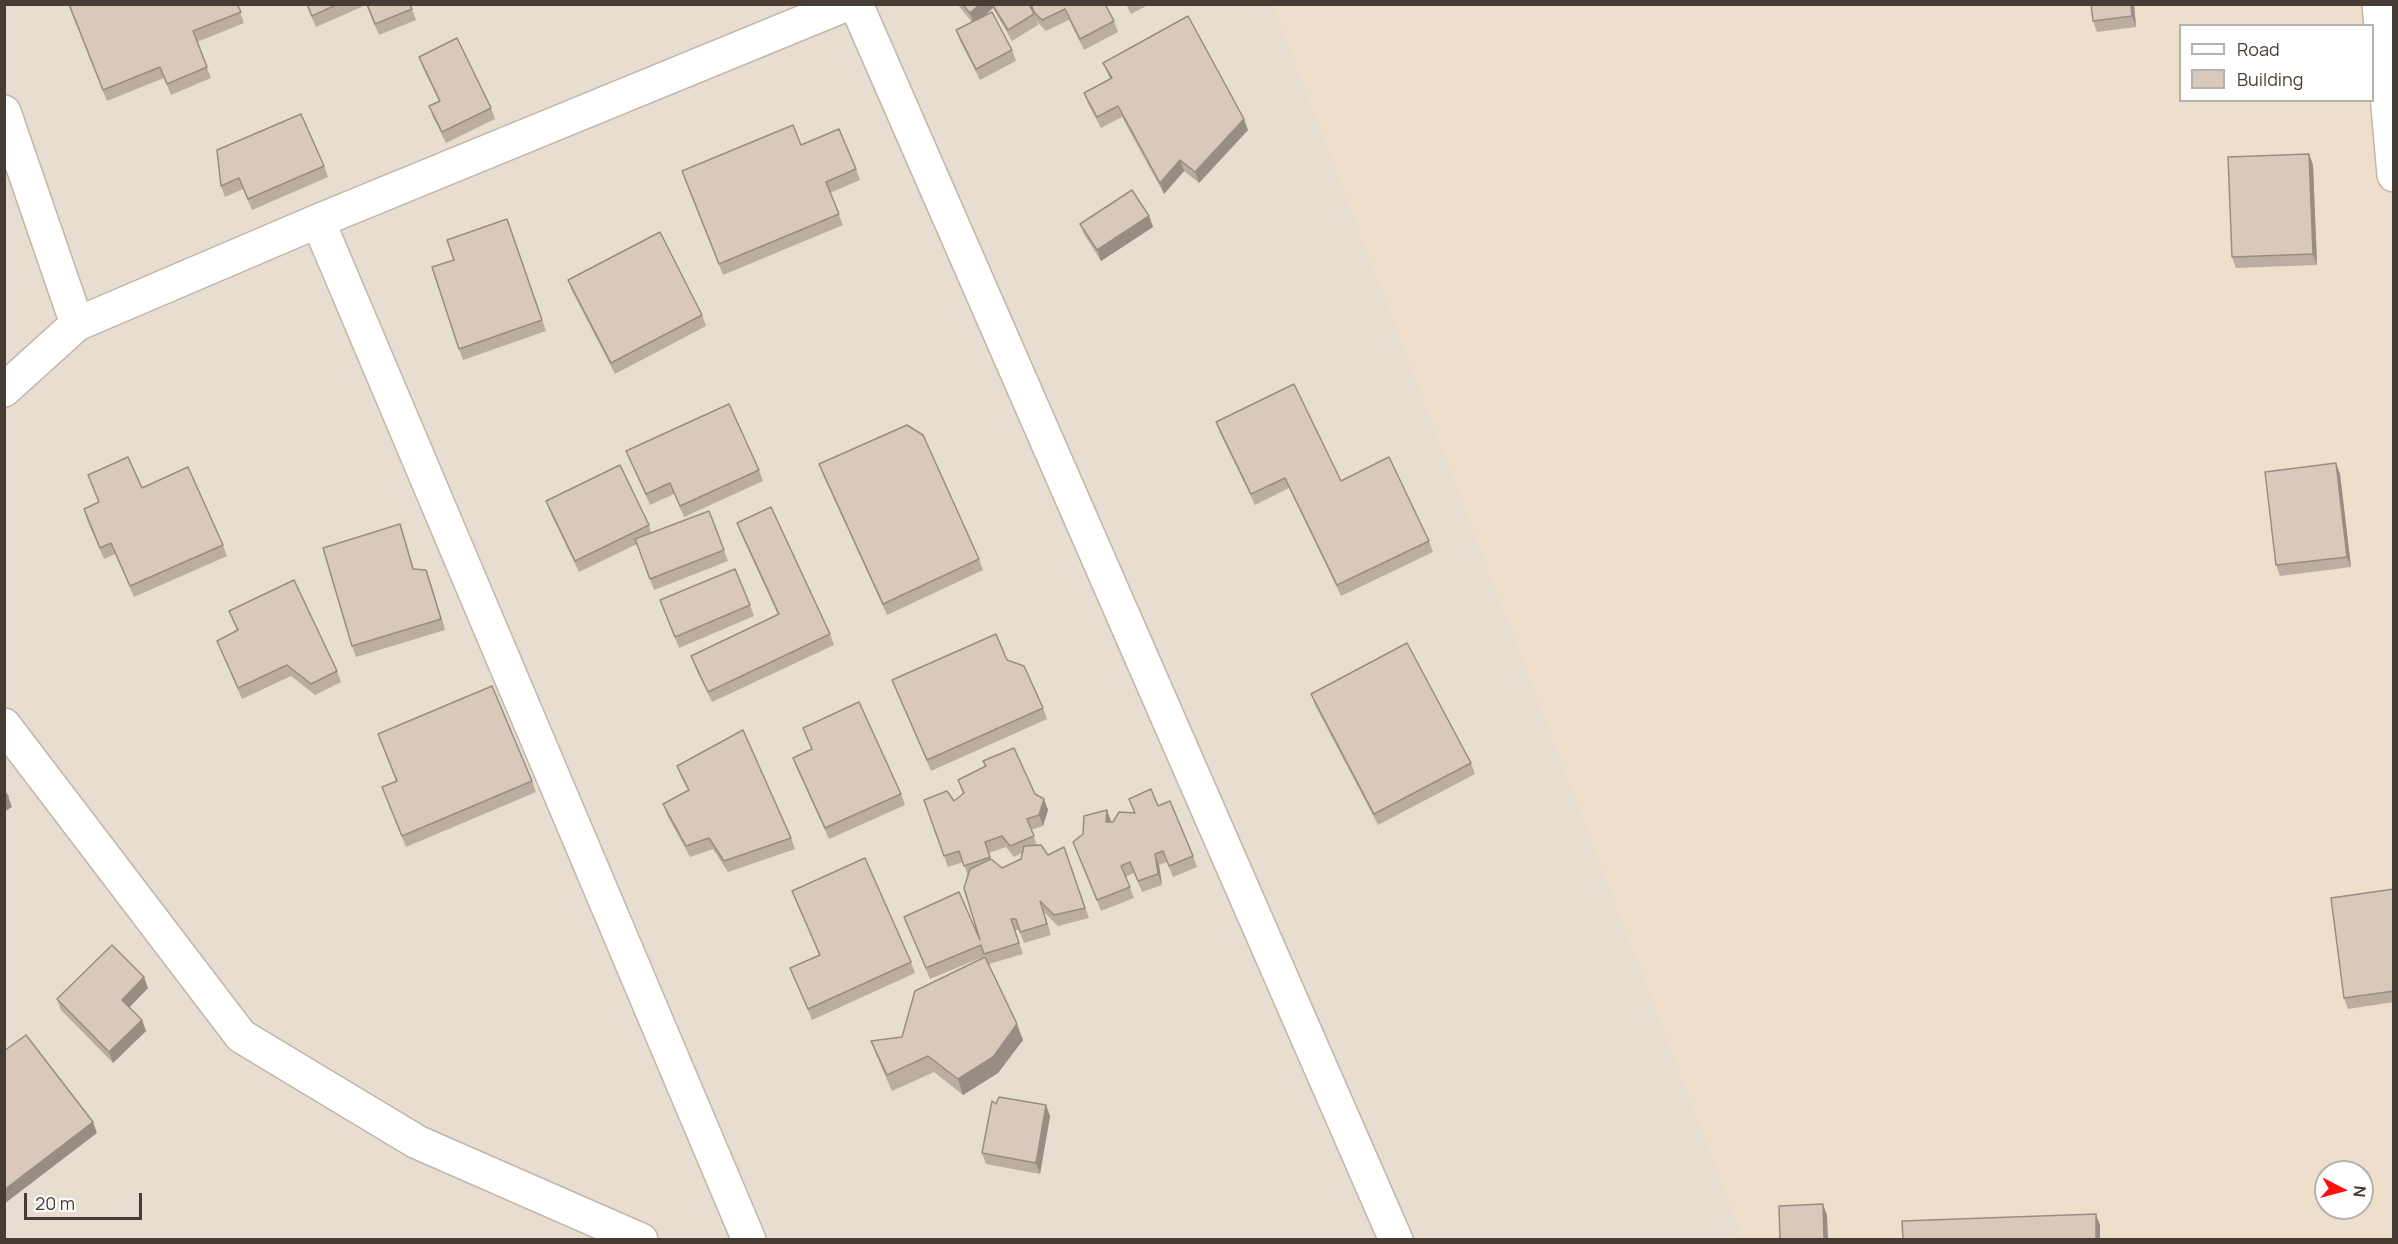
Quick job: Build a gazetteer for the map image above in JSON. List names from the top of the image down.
{
  "legend": ["Road", "Building"],
  "scale_bar": "20 m",
  "north": "right"
}
